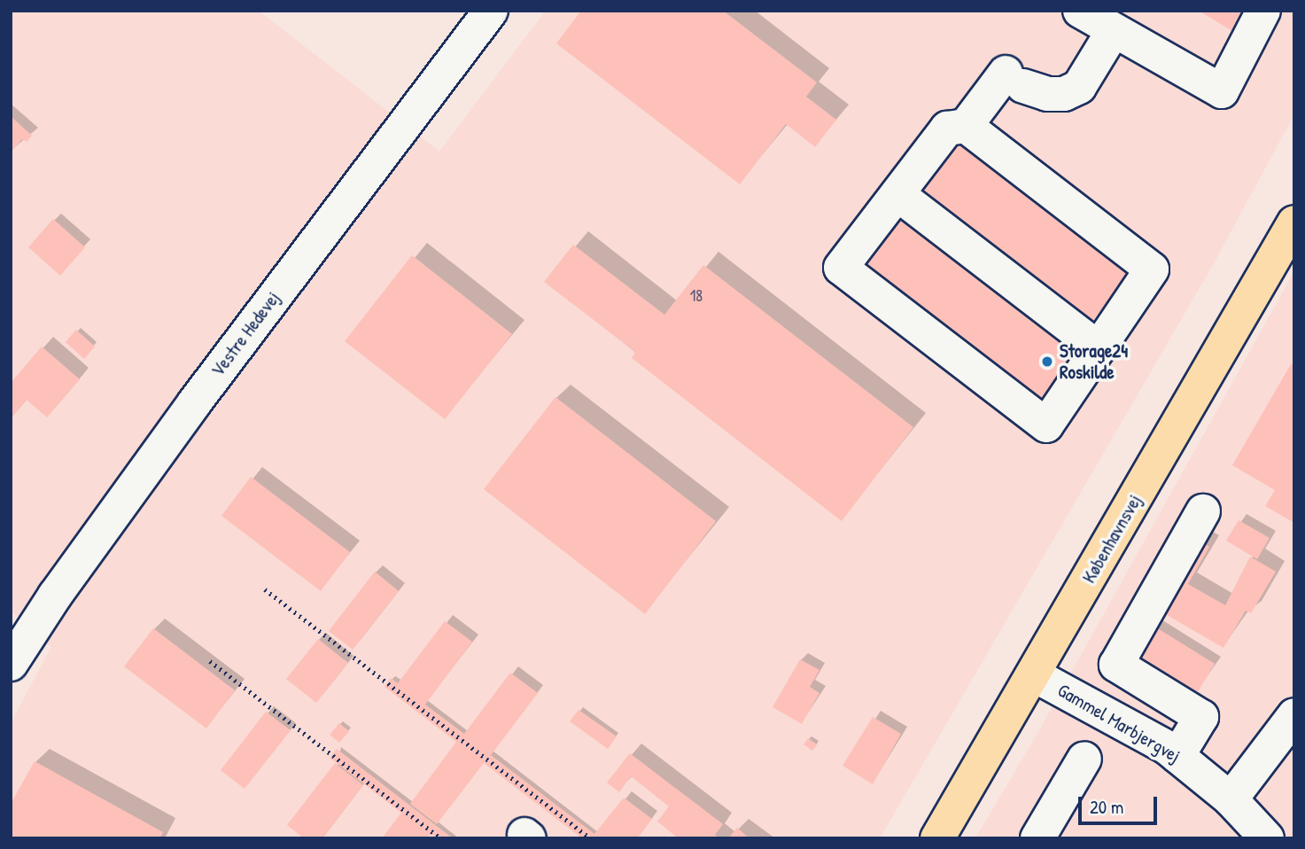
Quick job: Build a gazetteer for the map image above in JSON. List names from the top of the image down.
{
  "streets": {
    "main road": ["Københavnsvej"],
    "street": ["Vestre Hedevej", "Gammel Marbjergvej"]
  },
  "crossings": [
    ["Københavnsvej", "Gammel Marbjergvej"]
  ],
  "places": ["Storage24 Roskilde"],
  "house_numbers": ["18"],
  "scale_bar": "20 m"
}
